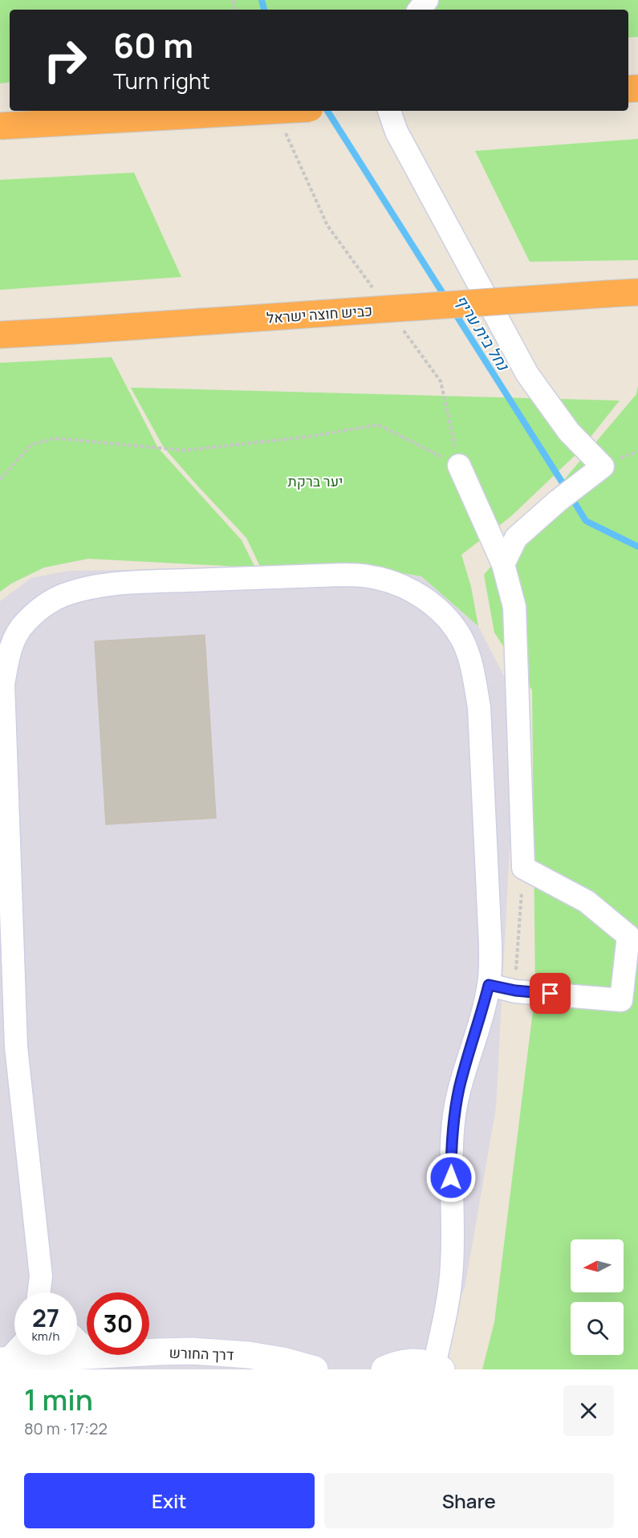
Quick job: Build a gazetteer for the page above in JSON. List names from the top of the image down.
{
  "streets": {
    "highway": ["כביש חוצה ישראל"],
    "street": ["דרך החורש"]
  },
  "water": ["נחל בית עריף"],
  "parks": ["יער ברקת"],
  "north": "left",
  "page": {
    "turn": ["60 m", "Turn right"],
    "speed": "27 km/h",
    "limit": "30",
    "heading": ["1 min", "80 m · 17:22"],
    "buttons": ["Exit", "Share"]
  }
}
